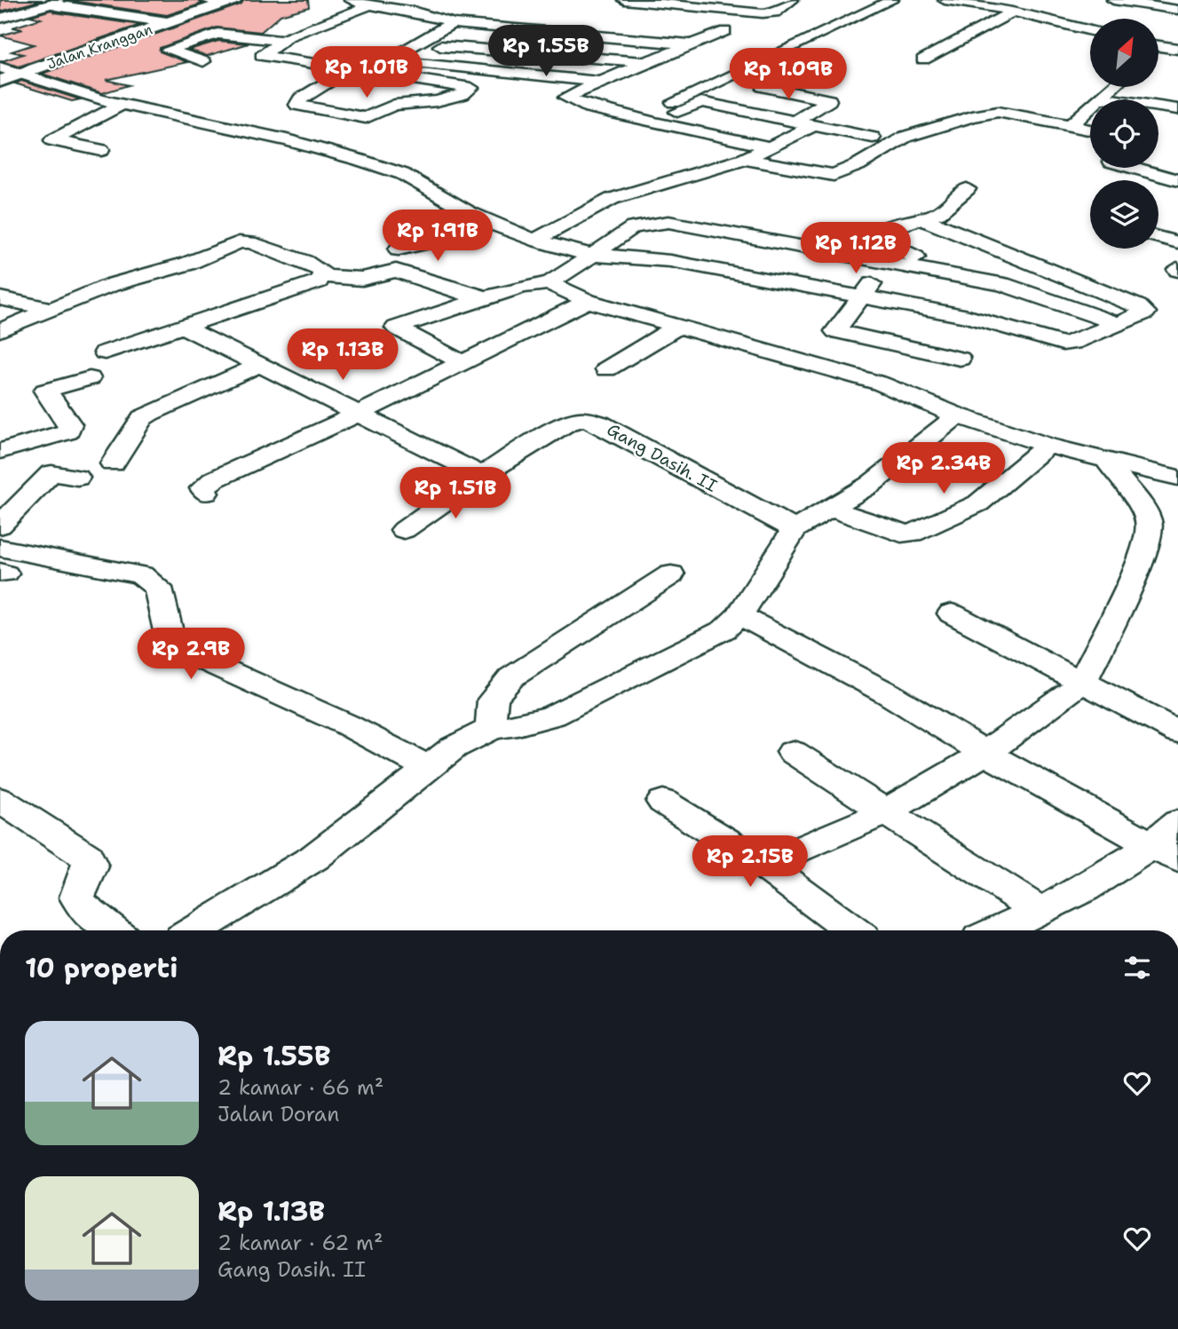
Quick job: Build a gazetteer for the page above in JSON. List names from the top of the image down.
{
  "streets": {
    "main road": ["Jalan Kranggan"],
    "street": ["Gang Dasih. II"]
  },
  "north": "top right",
  "page": {
    "price": [
      "Rp 1.55B",
      "Rp 1.01B",
      "Rp 1.09B",
      "Rp 1.91B",
      "Rp 1.12B",
      "Rp 1.13B",
      "Rp 2.34B",
      "Rp 1.51B",
      "Rp 2.9B",
      "Rp 2.15B"
    ],
    "heading": "10 properti",
    "list": [
      {
        "name": "Rp 1.55B",
        "note": "2 kamar · 66 m² · Jalan Doran"
      },
      {
        "name": "Rp 1.13B",
        "note": "2 kamar · 62 m² · Gang Dasih. II"
      }
    ]
  }
}
